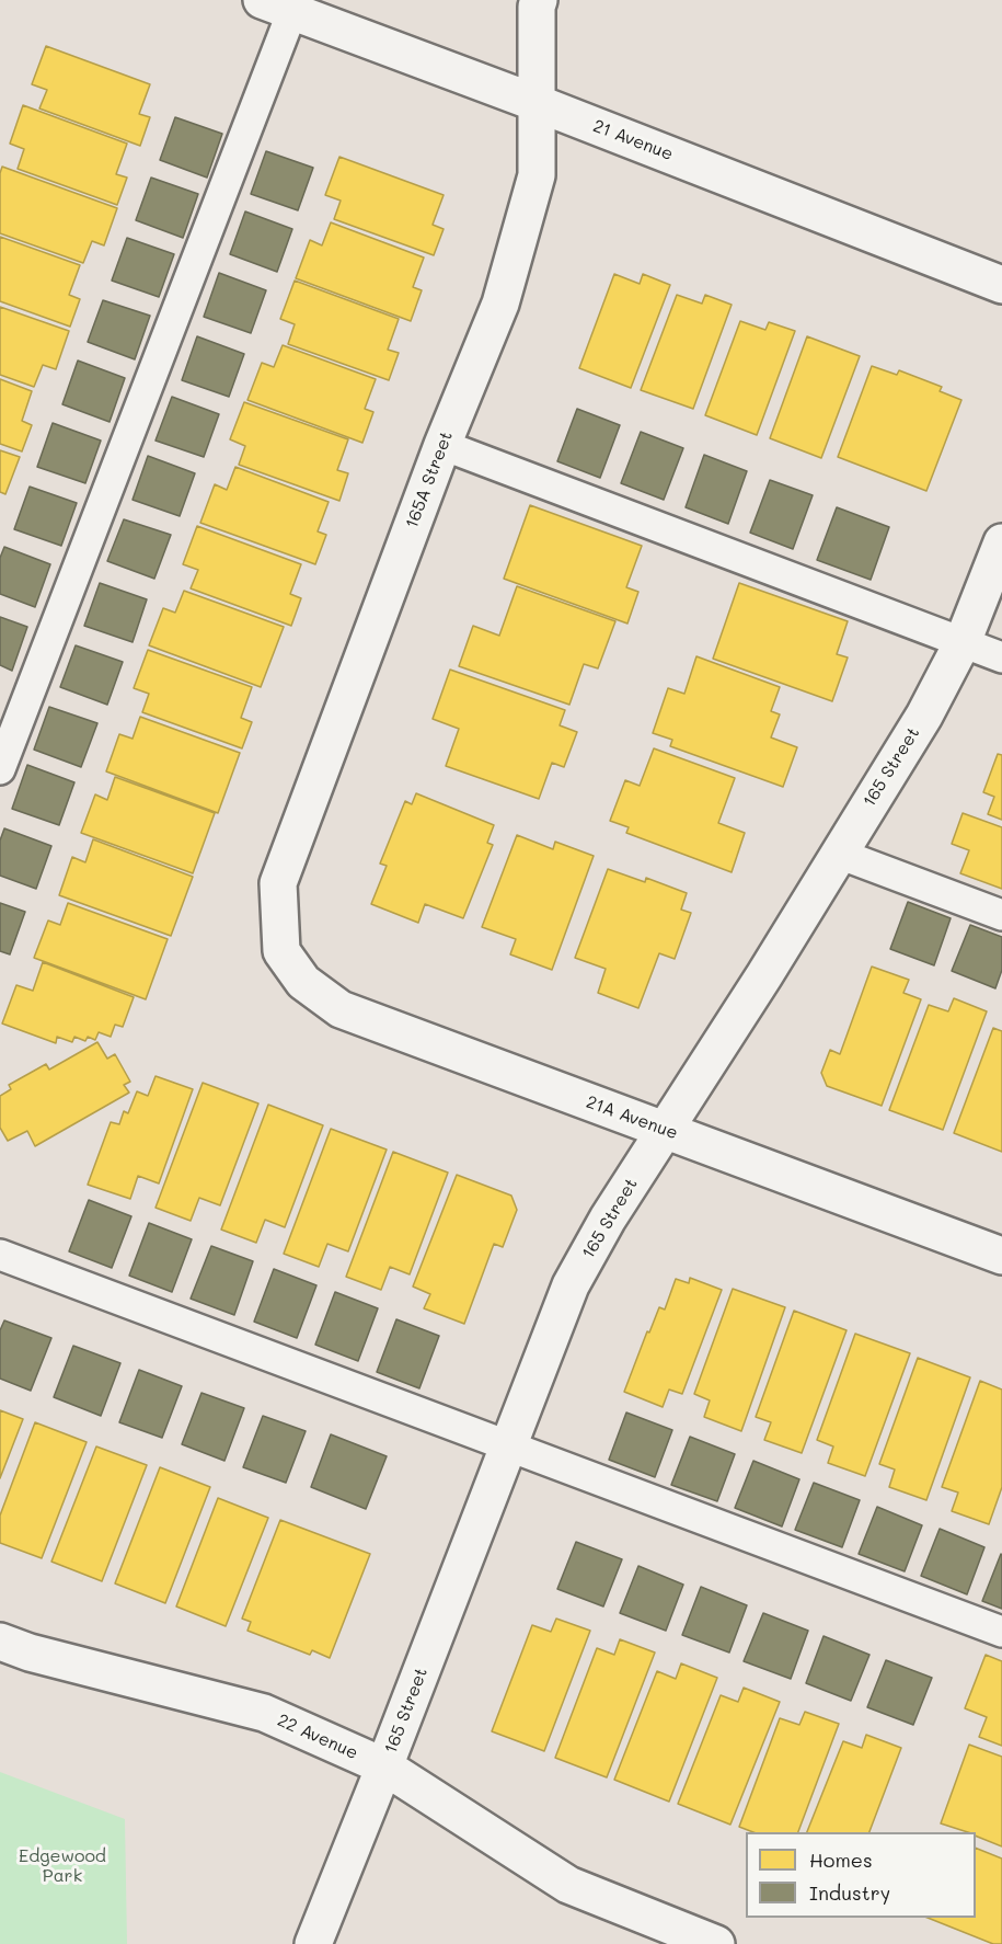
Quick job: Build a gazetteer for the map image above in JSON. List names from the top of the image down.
{
  "streets": {
    "street": [
      "21 Avenue",
      "165A Street",
      "165 Street",
      "21A Avenue",
      "22 Avenue"
    ]
  },
  "crossings": [
    ["21 Avenue", "165A Street"],
    ["165A Street", "21A Avenue"],
    ["165 Street", "21A Avenue"],
    ["165 Street", "22 Avenue"]
  ],
  "parks": ["Edgewood Park"],
  "legend": ["Homes", "Industry"]
}
